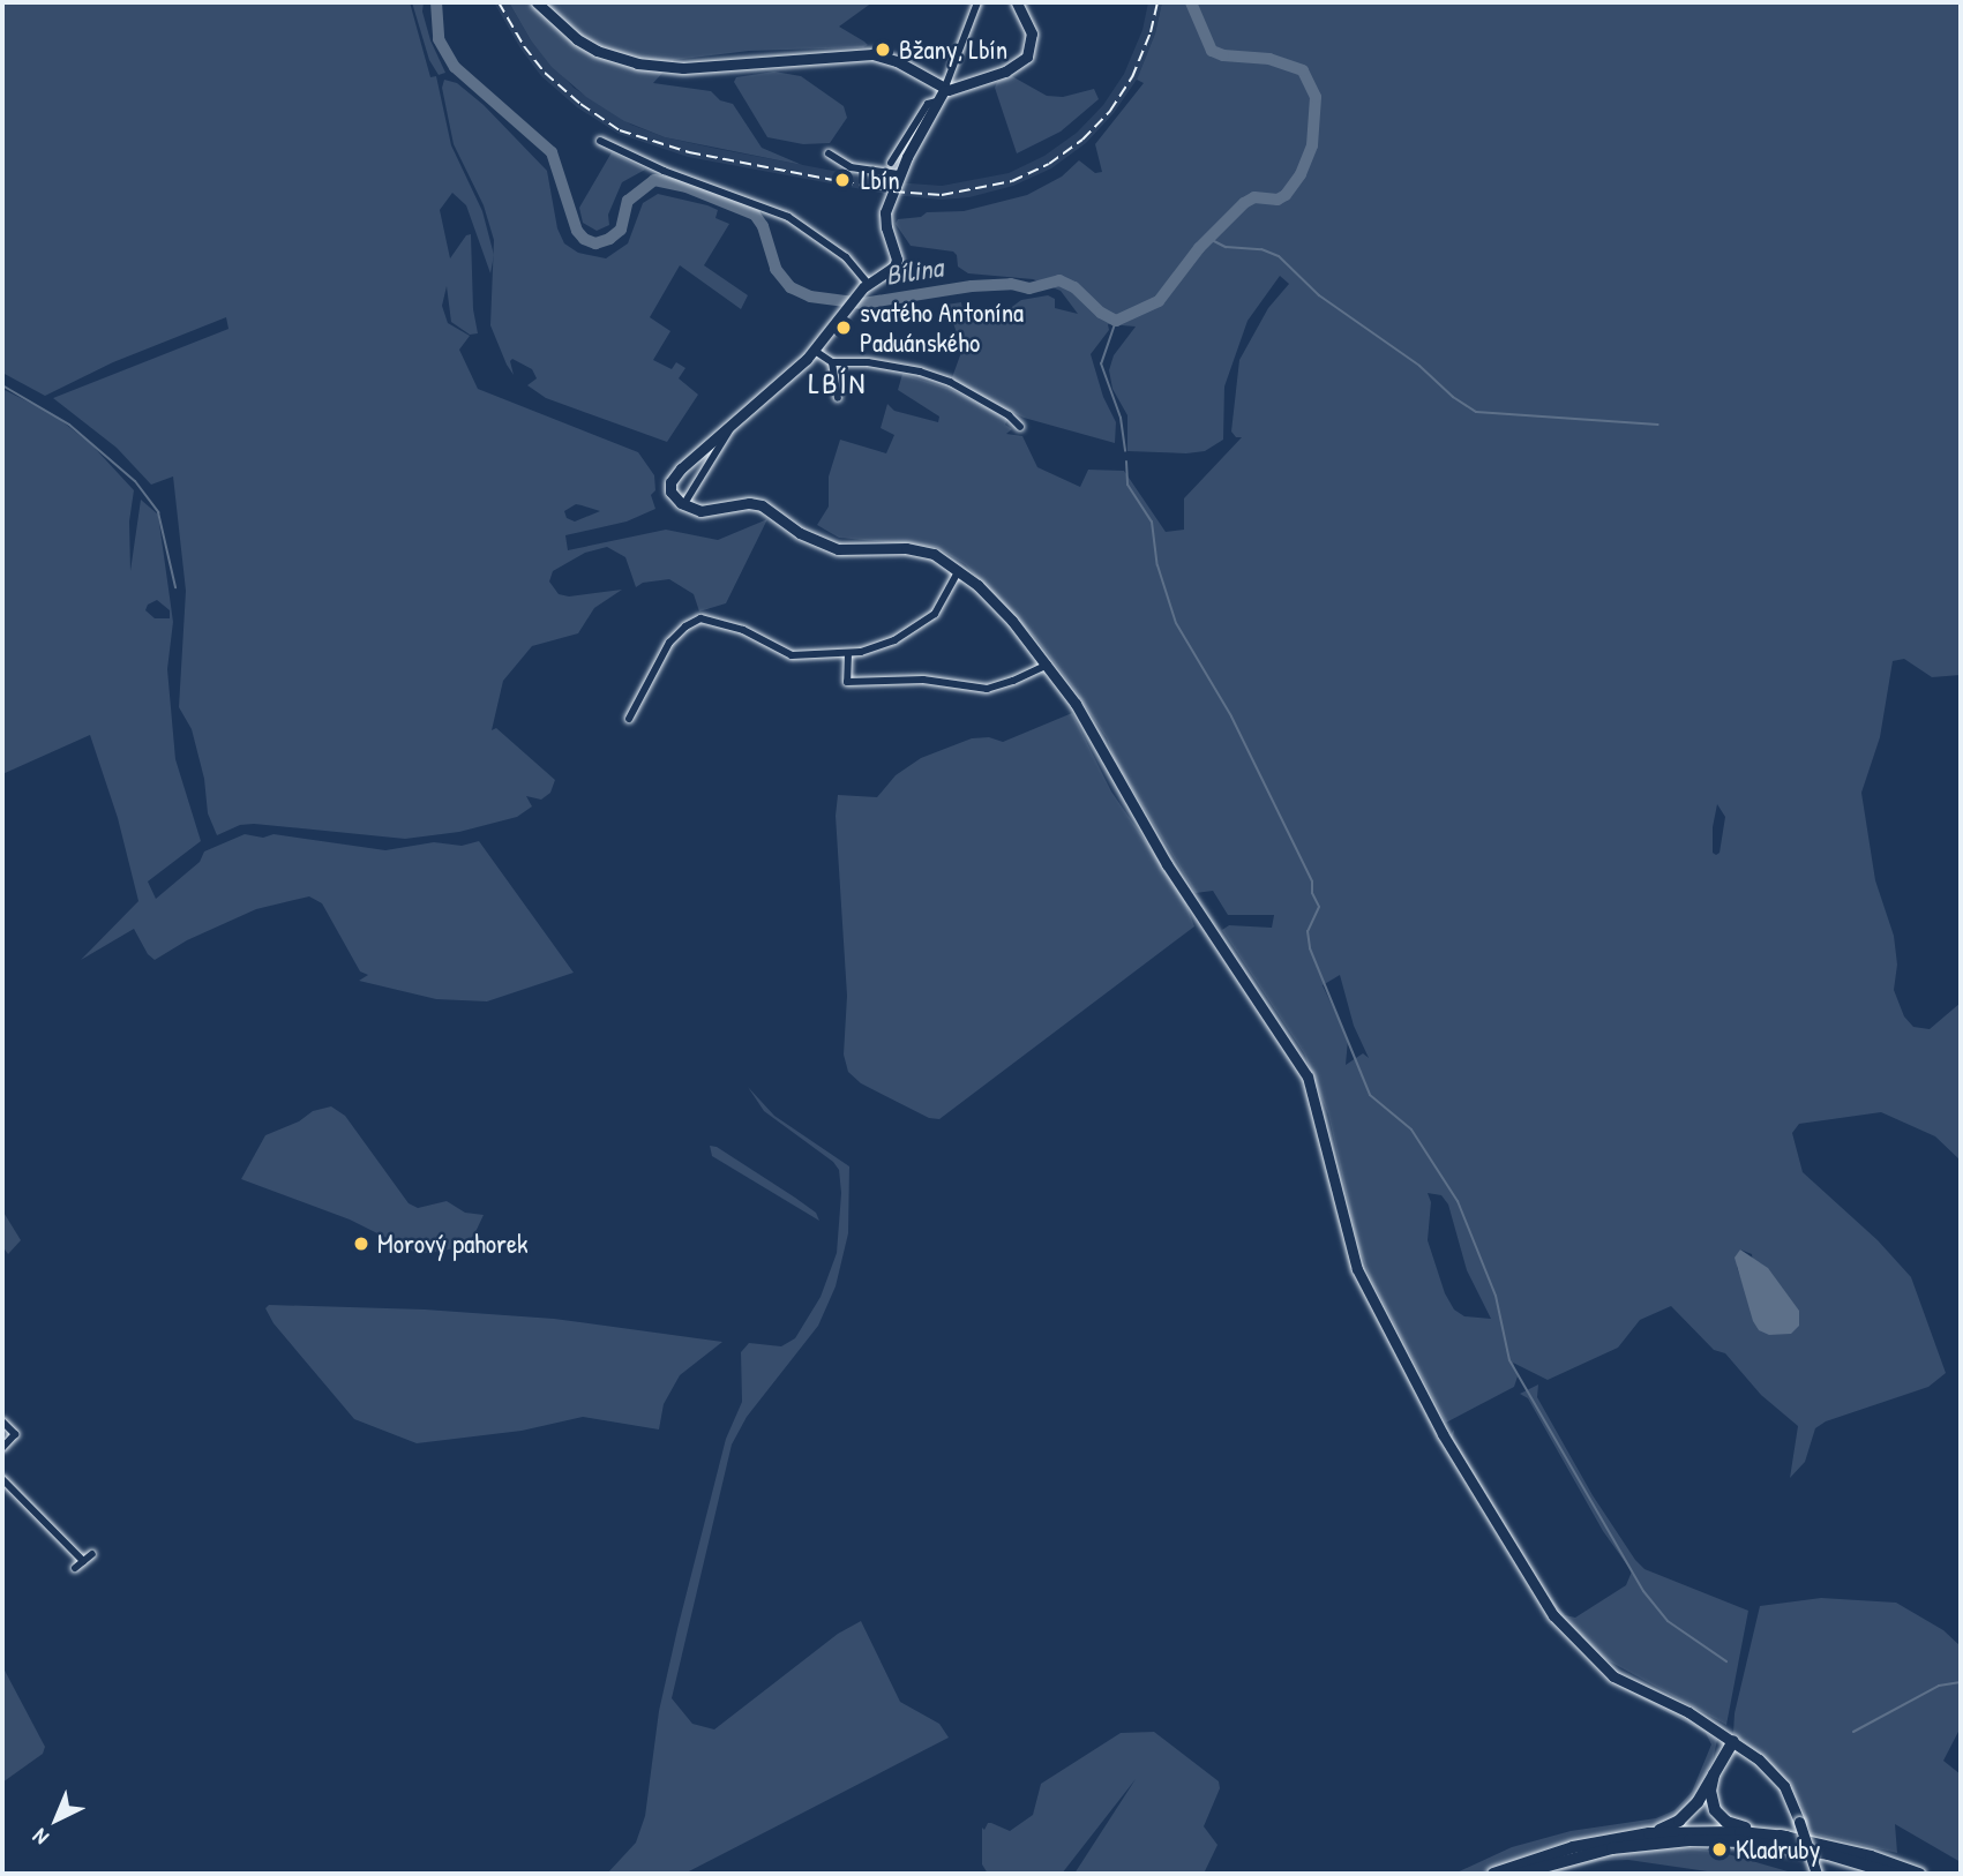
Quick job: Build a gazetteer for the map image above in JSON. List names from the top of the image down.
{
  "districts": ["LBÍN"],
  "water": ["Bílina"],
  "places": [
    "Bžany, Lbín",
    "Lbín",
    "svatého Antonína Paduánského",
    "Morový pahorek",
    "Kladruby"
  ],
  "north": "bottom left"
}
